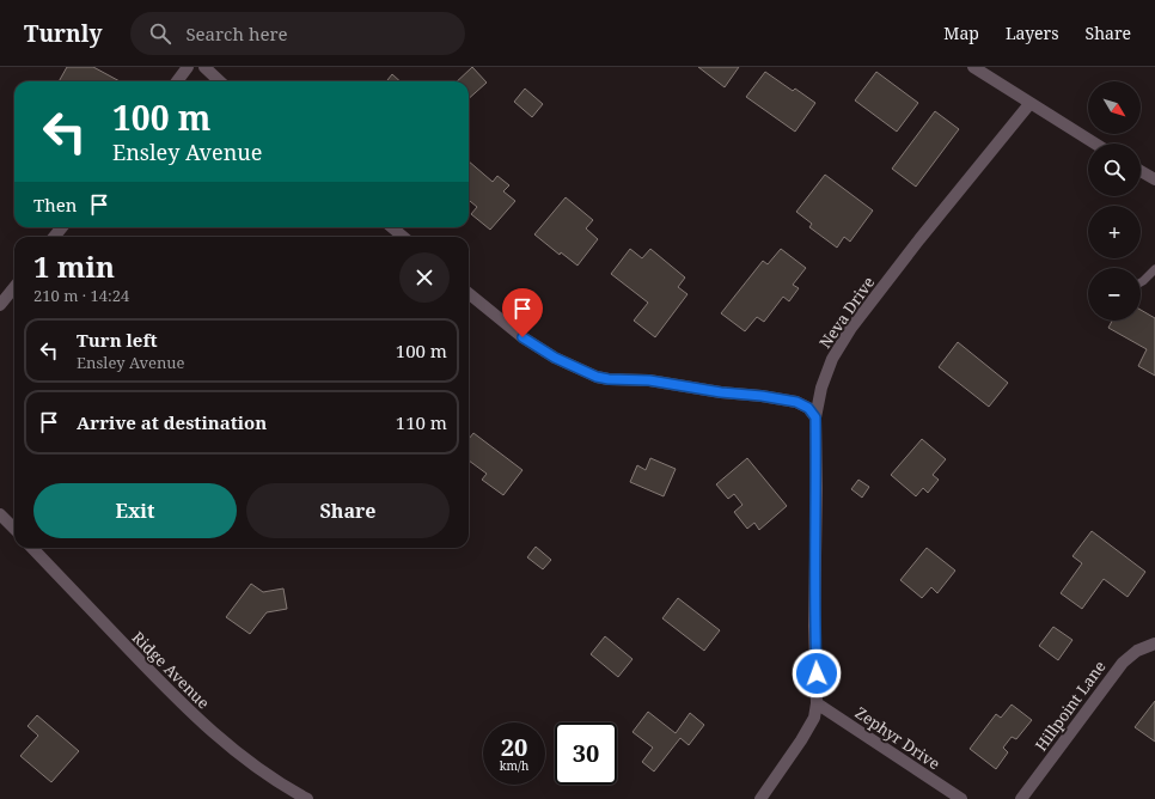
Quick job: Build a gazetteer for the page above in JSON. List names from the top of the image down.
{
  "streets": {
    "street": [
      "Neva Drive",
      "Ridge Avenue",
      "Hillpoint Lane",
      "Zephyr Drive"
    ]
  },
  "crossings": [
    ["Neva Drive", "Zephyr Drive"]
  ],
  "north": "bottom right",
  "page": {
    "header": "Turnly",
    "search": "Search here",
    "nav": ["Map", "Layers", "Share"],
    "map_buttons": ["+", "−"],
    "turn": ["100 m", "Ensley Avenue"],
    "then": "Then",
    "heading": ["1 min", "210 m · 14:24"],
    "list": [
      {
        "name": "Turn left",
        "note": "Ensley Avenue",
        "value": "100 m"
      },
      {
        "name": "Arrive at destination",
        "value": "110 m"
      }
    ],
    "buttons": ["Exit", "Share"],
    "speed": "20 km/h",
    "limit": "30"
  }
}
